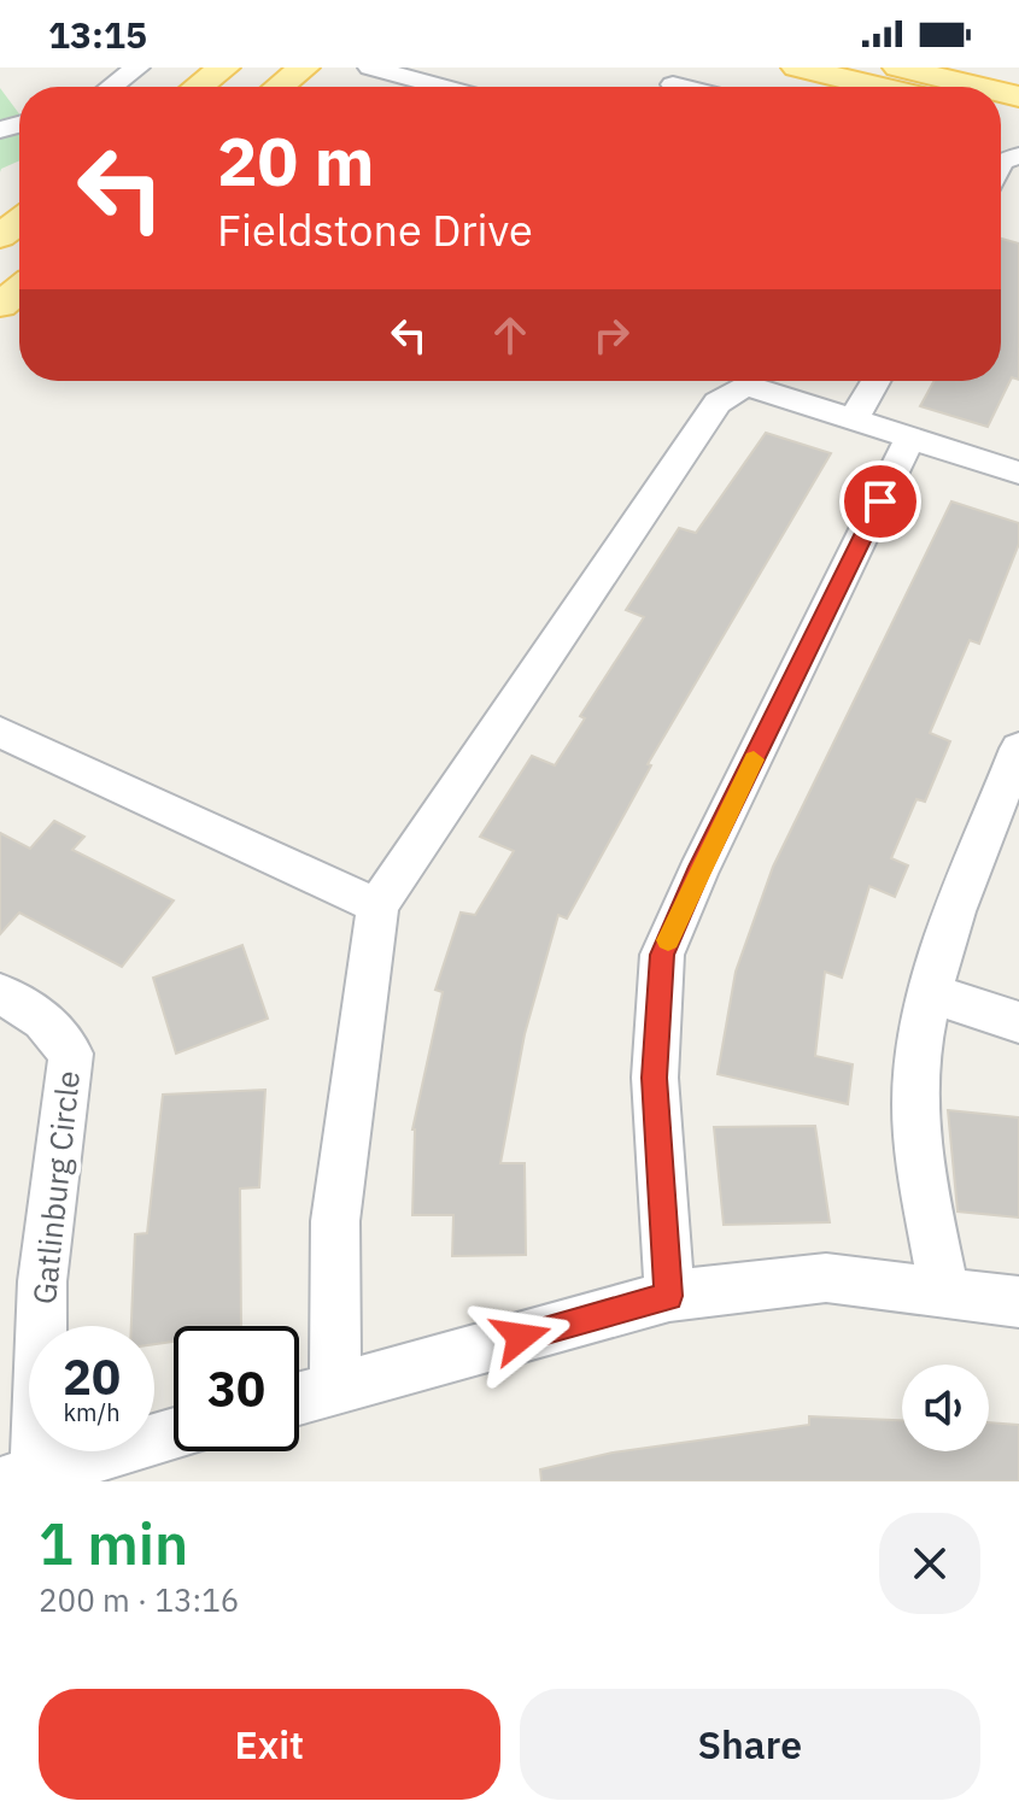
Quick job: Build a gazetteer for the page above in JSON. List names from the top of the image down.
{
  "streets": {
    "street": ["Gatlinburg Circle"]
  },
  "page": {
    "status": "13:15",
    "turn": ["20 m", "Fieldstone Drive"],
    "speed": "20 km/h",
    "limit": "30",
    "heading": ["1 min", "200 m · 13:16"],
    "buttons": ["Exit", "Share"]
  }
}
